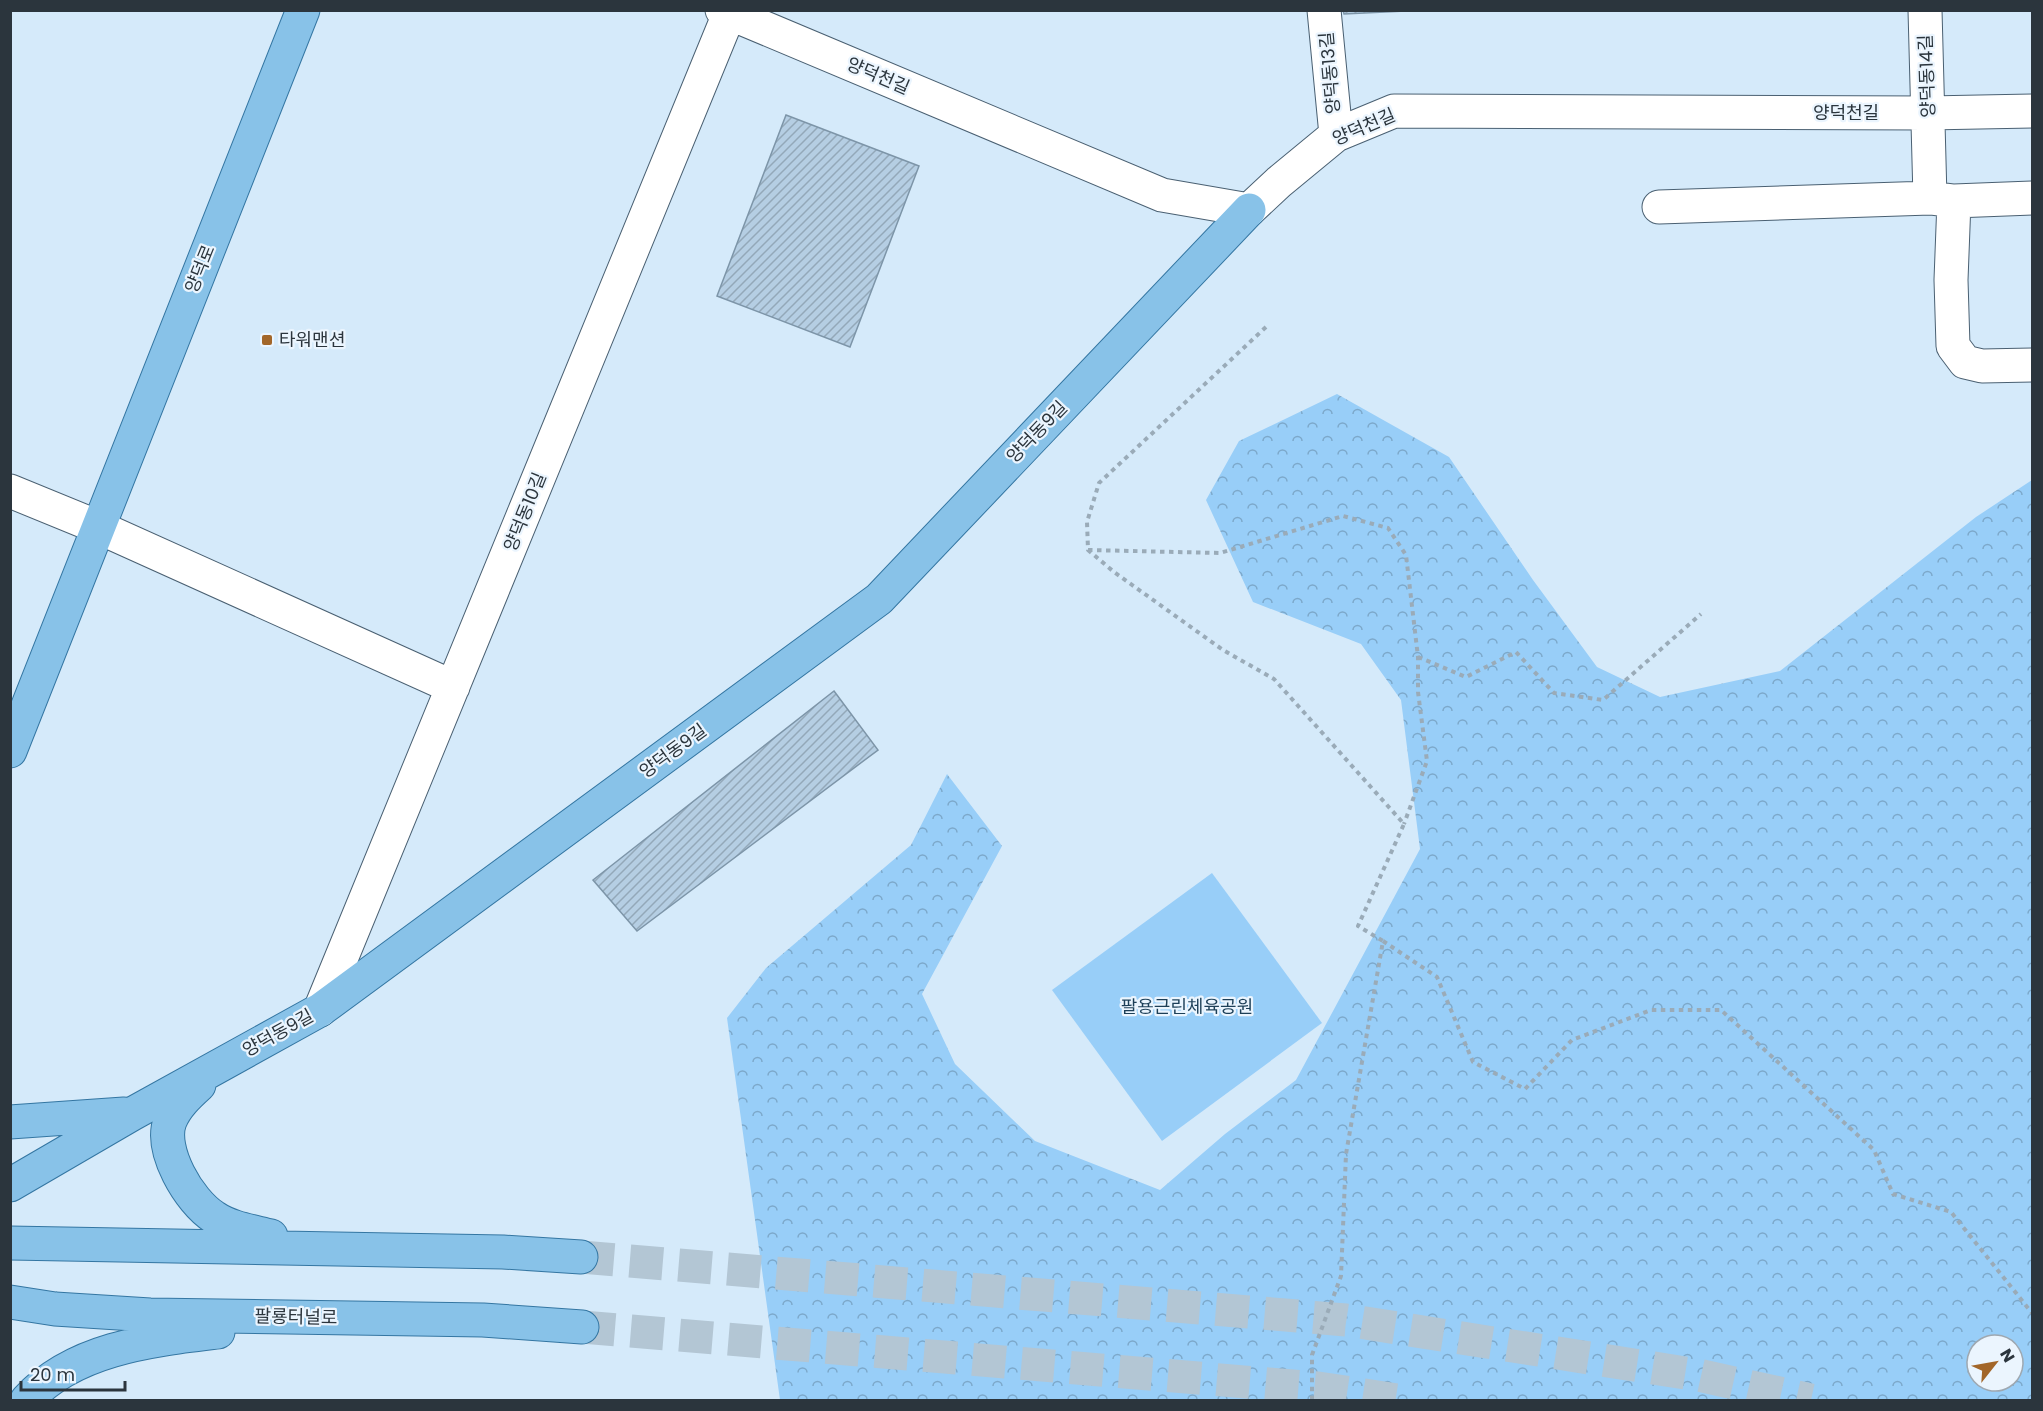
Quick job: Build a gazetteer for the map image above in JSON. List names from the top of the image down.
{
  "streets": {
    "main road": ["양덕로", "양덕동9길", "팔룡터널로"],
    "street": [
      "양덕동13길",
      "양덕천길",
      "양덕동14길",
      "양덕동10길"
    ]
  },
  "crossings": [
    ["양덕동13길", "양덕천길"],
    ["양덕천길", "양덕동14길"],
    ["양덕천길", "양덕동9길"],
    ["양덕천길", "양덕동10길"],
    ["양덕동9길", "양덕동10길"]
  ],
  "parks": ["팔용근린체육공원"],
  "places": {
    "transit": ["타워맨션"]
  },
  "scale_bar": "20 m",
  "north": "top right"
}
